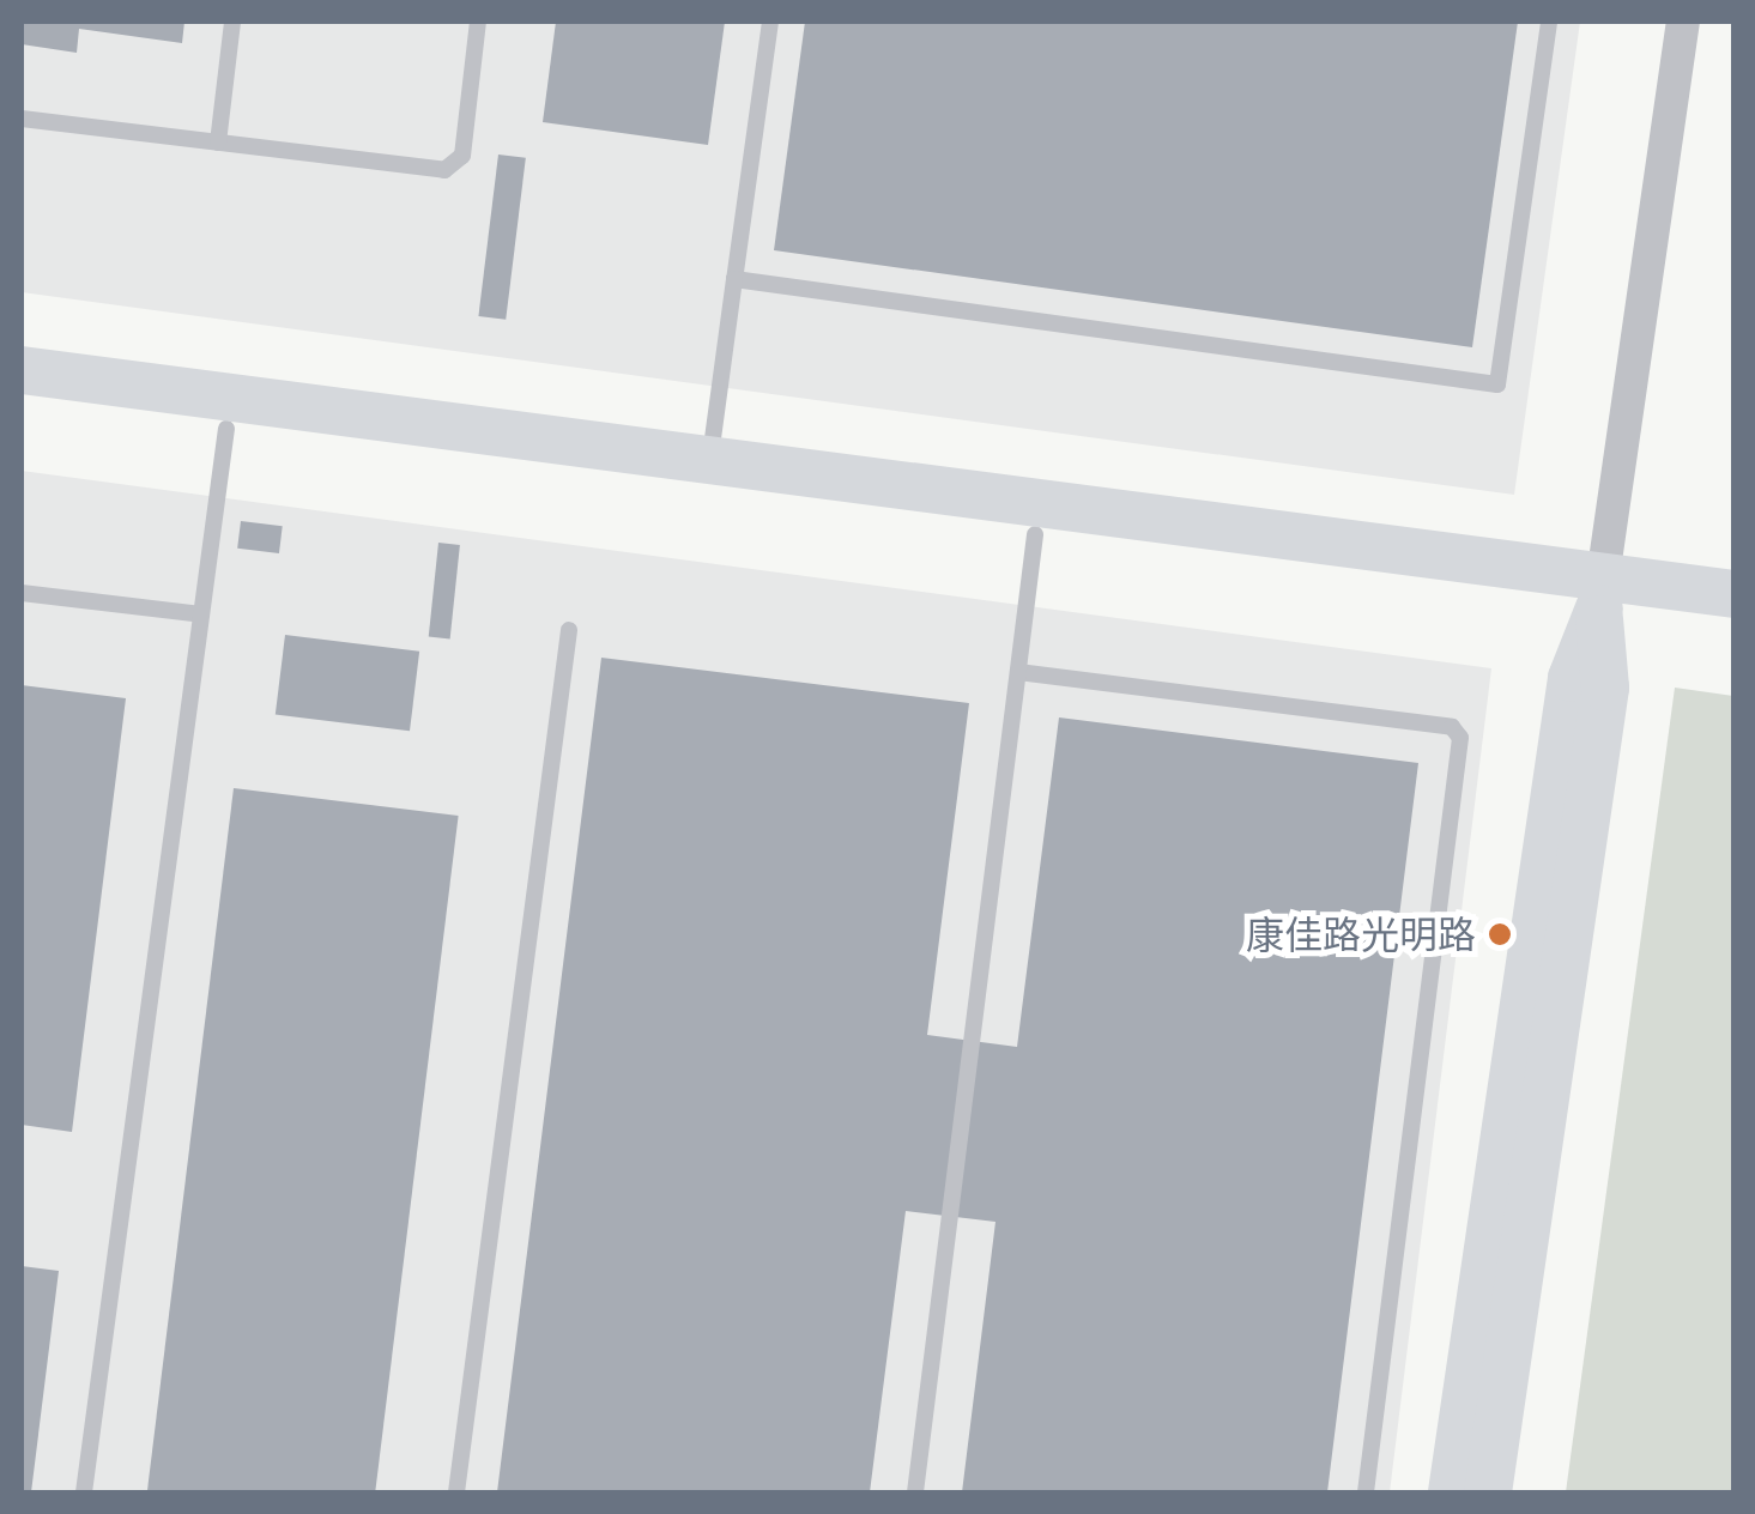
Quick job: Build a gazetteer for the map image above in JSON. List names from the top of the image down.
{
  "places": ["康佳路光明路"]
}
